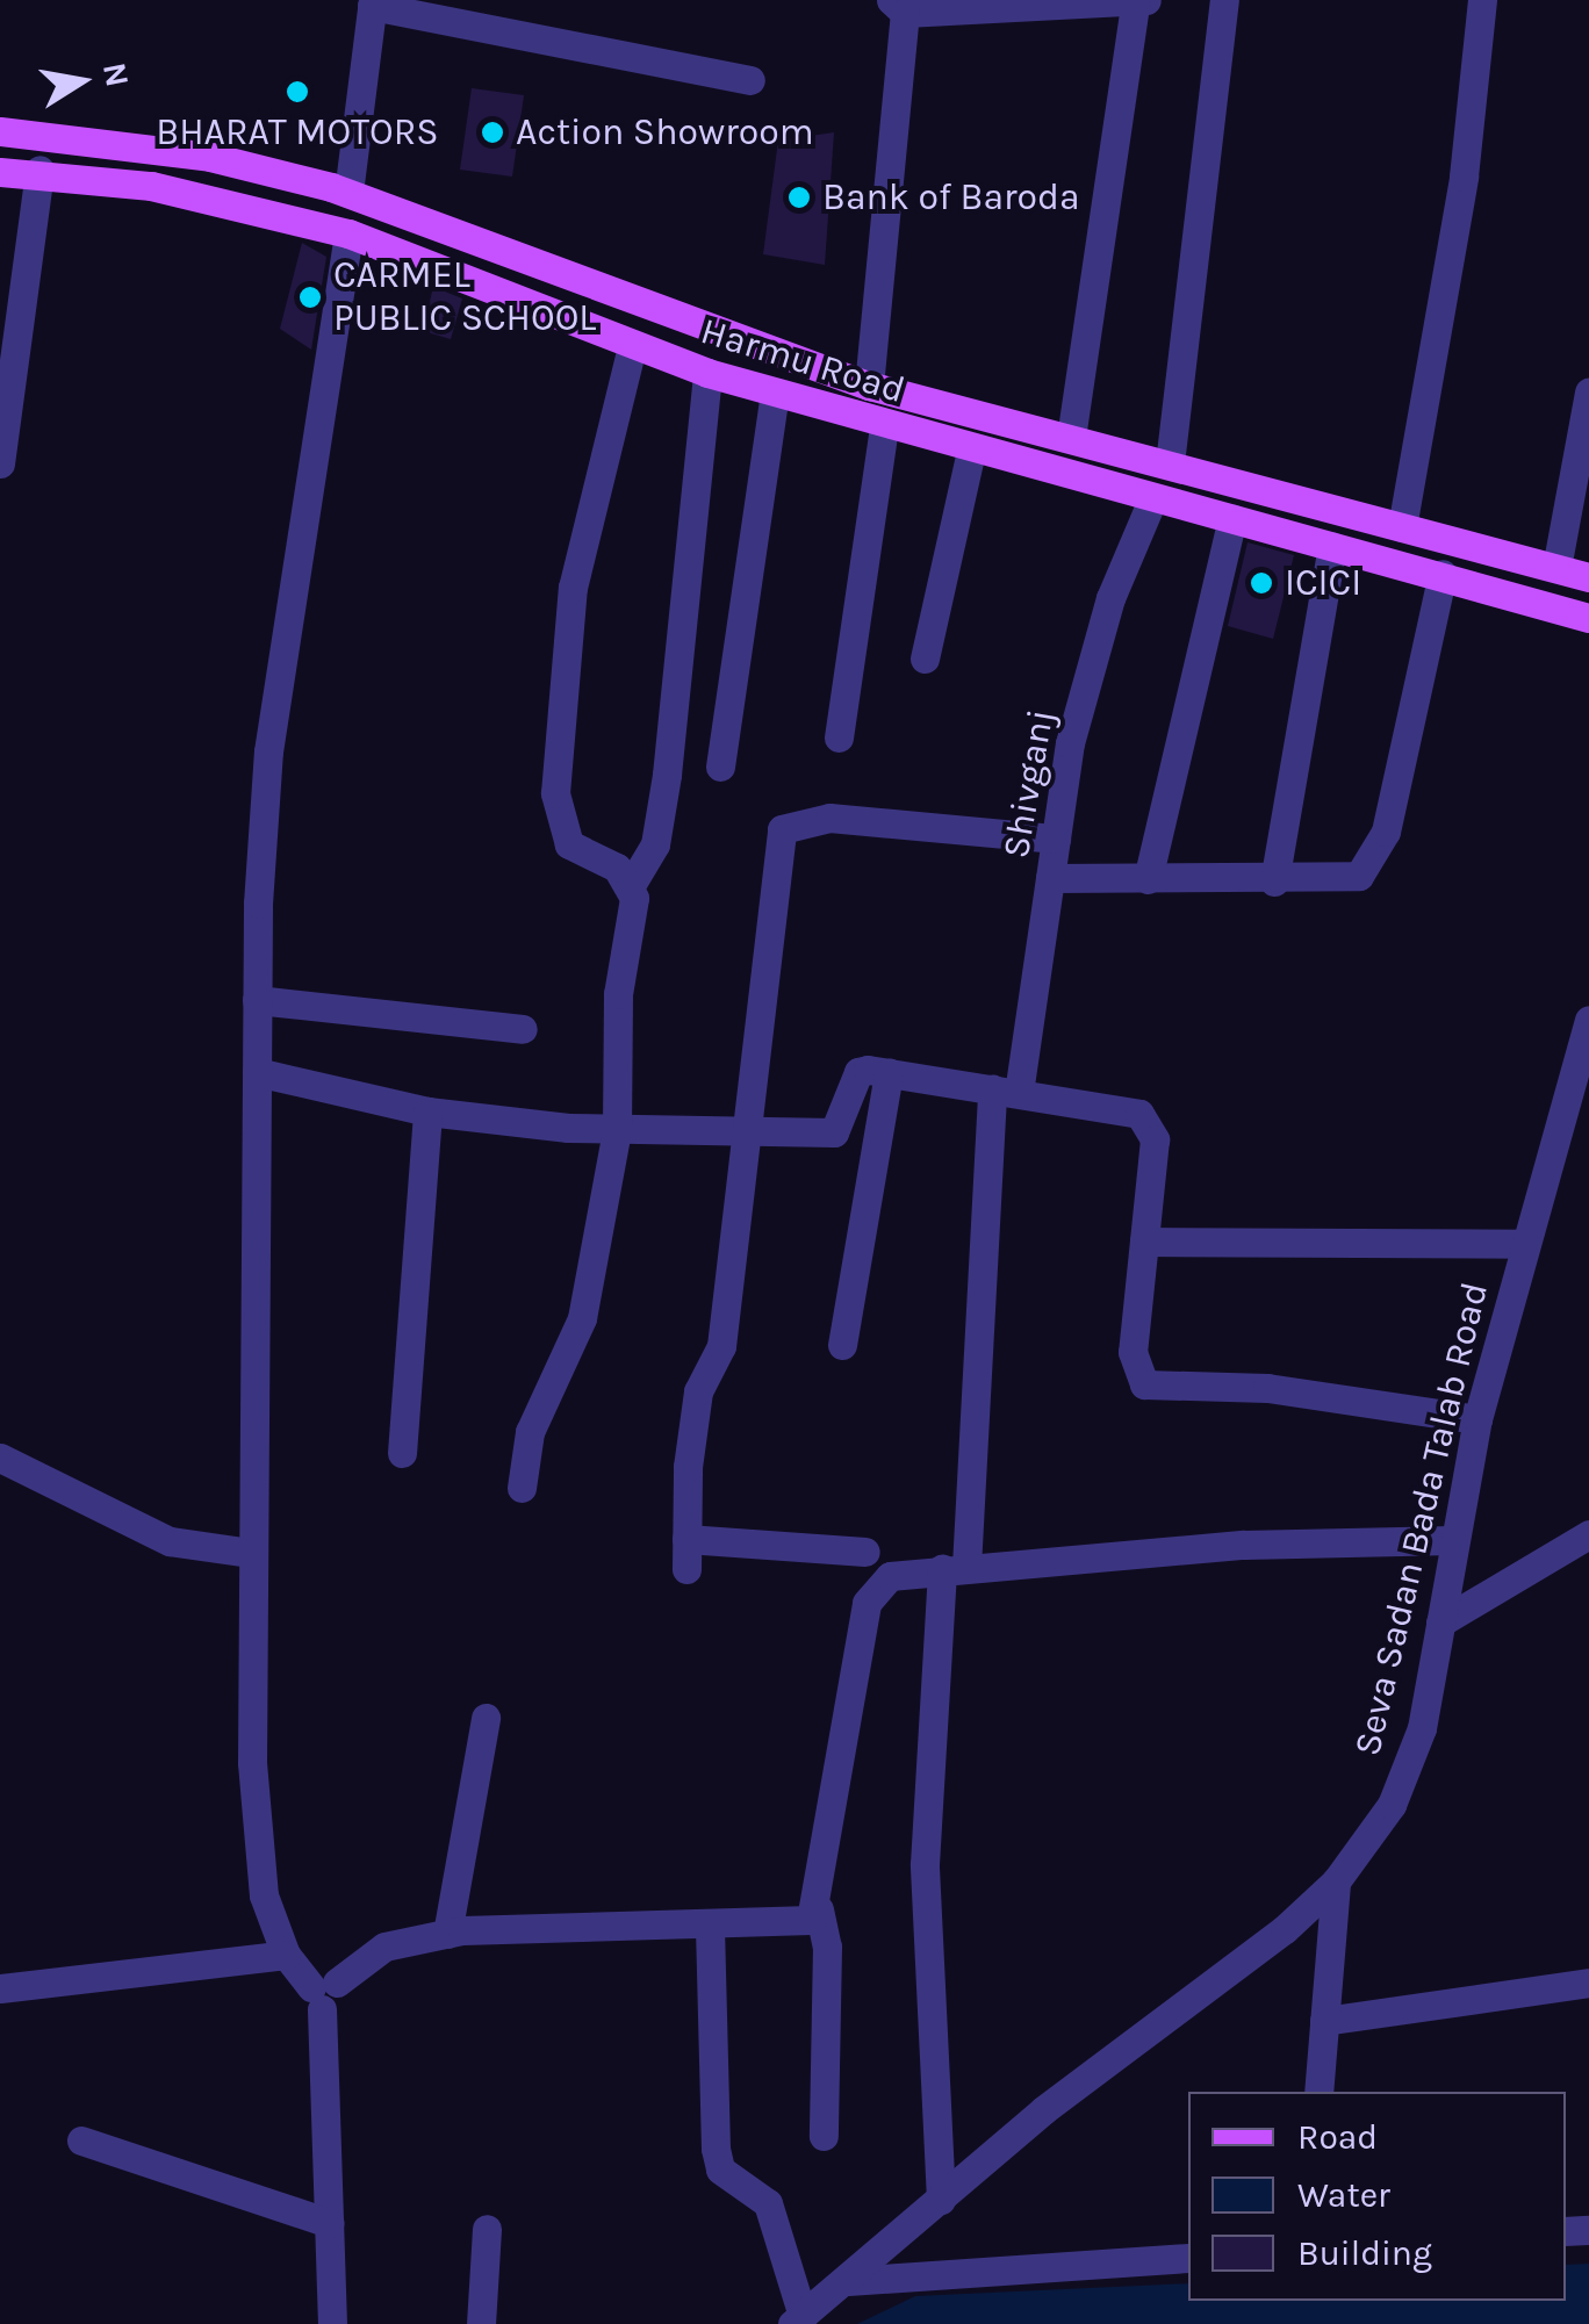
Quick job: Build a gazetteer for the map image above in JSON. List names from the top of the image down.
{
  "streets": {
    "main road": ["Harmu Road"],
    "street": ["Shivganj", "Seva Sadan Bada Talab Road"]
  },
  "crossings": [
    ["Harmu Road", "Shivganj"],
    ["Shivganj", "Seva Sadan Bada Talab Road"]
  ],
  "places": [
    "BHARAT MOTORS",
    "Action Showroom",
    "Bank of Baroda",
    "CARMEL PUBLIC SCHOOL",
    "ICICI"
  ],
  "legend": ["Road", "Water", "Building"],
  "north": "right"
}
